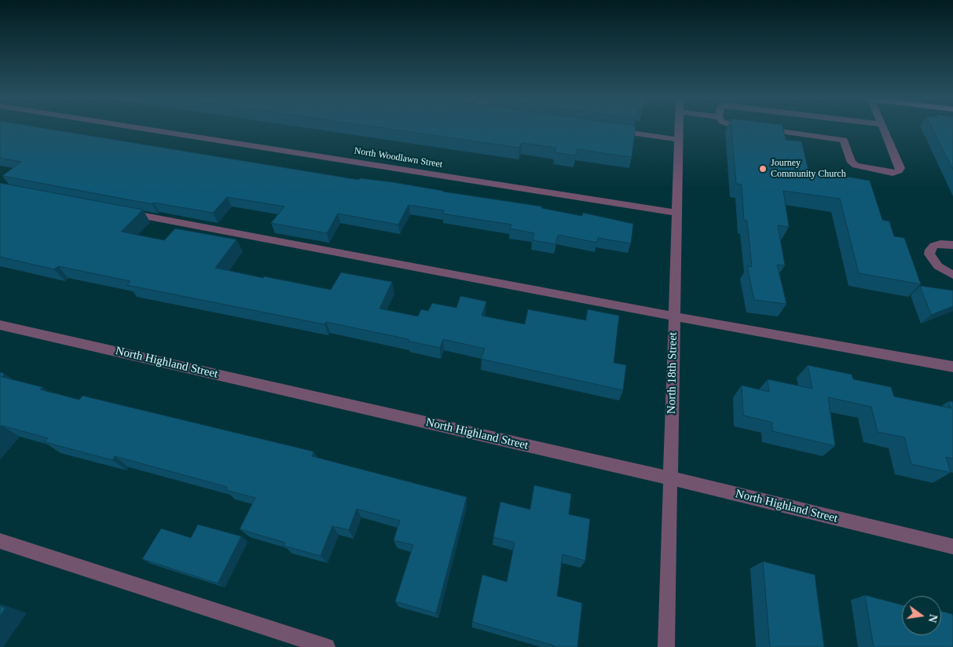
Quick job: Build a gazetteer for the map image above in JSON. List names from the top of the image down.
{
  "streets": {
    "street": ["North Woodlawn Street", "North Highland Street", "North 18th Street"]
  },
  "crossings": [
    ["North Woodlawn Street", "North 18th Street"],
    ["North Highland Street", "North 18th Street"]
  ],
  "places": ["Journey Community Church"],
  "north": "right"
}
